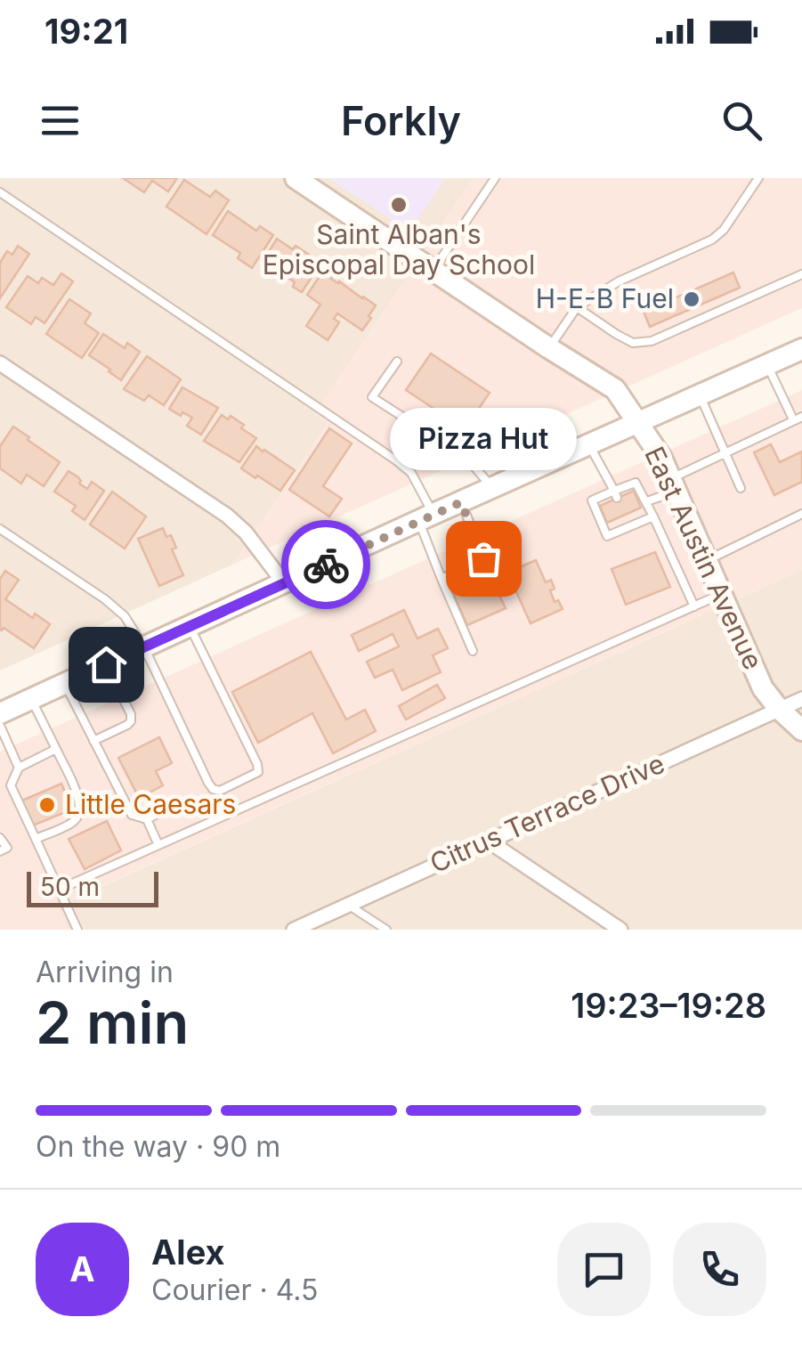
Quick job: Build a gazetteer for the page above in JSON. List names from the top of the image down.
{
  "streets": {
    "main road": ["East Austin Avenue"],
    "street": ["Citrus Terrace Drive"]
  },
  "crossings": [
    ["East Austin Avenue", "Citrus Terrace Drive"]
  ],
  "places": [
    "Saint Alban's Episcopal Day School",
    "H-E-B Fuel",
    "Pizza Hut",
    "Little Caesars"
  ],
  "scale_bar": "50 m",
  "page": {
    "status": "19:21",
    "header": "Forkly",
    "bubble": "Pizza Hut",
    "scale": "50 m",
    "heading": ["2 min", "Arriving in", "19:23–19:28"],
    "panel": ["Alex", "Courier · 4.5"],
    "bar": "On the way · 90 m",
    "round": "A"
  }
}
